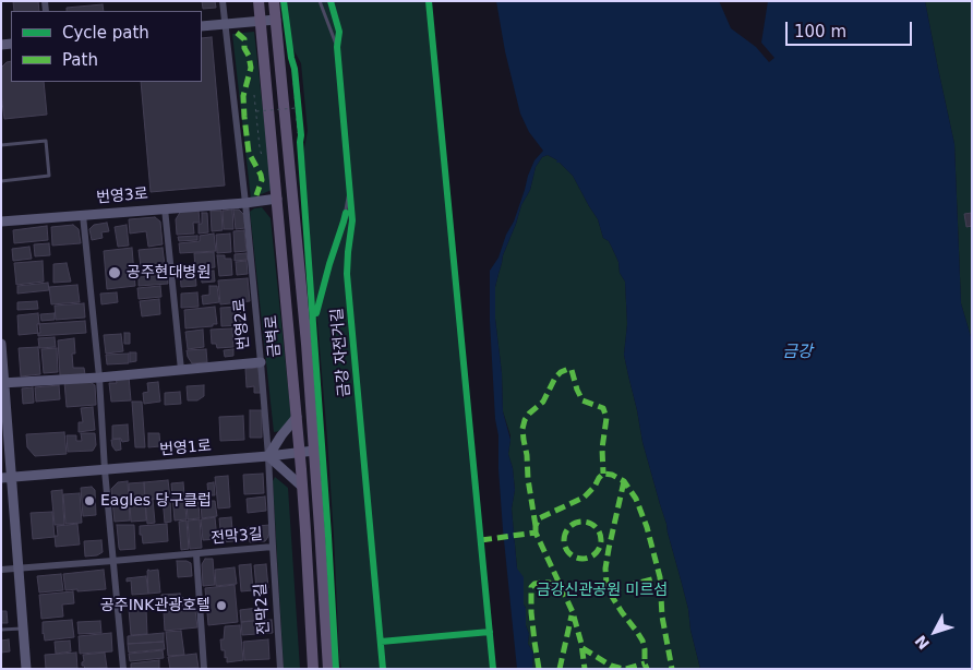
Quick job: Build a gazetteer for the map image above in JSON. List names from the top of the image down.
{
  "streets": {
    "main road": [
      "번영3로",
      "번영2로",
      "금벽로",
      "번영1로"
    ],
    "street": ["전막3길", "전막2길"],
    "cycle path": ["금강 자전거길"]
  },
  "crossings": [
    ["번영3로", "번영2로"],
    ["번영3로", "금벽로"],
    ["금벽로", "번영1로"],
    ["번영1로", "전막3길"],
    ["전막3길", "전막2길"]
  ],
  "water": ["금강"],
  "parks": ["금강신관공원 미르섬"],
  "places": ["공주현대병원", "Eagles 당구클럽", "공주INK관광호텔"],
  "legend": ["Cycle path", "Path"],
  "scale_bar": "100 m",
  "north": "bottom left"
}
